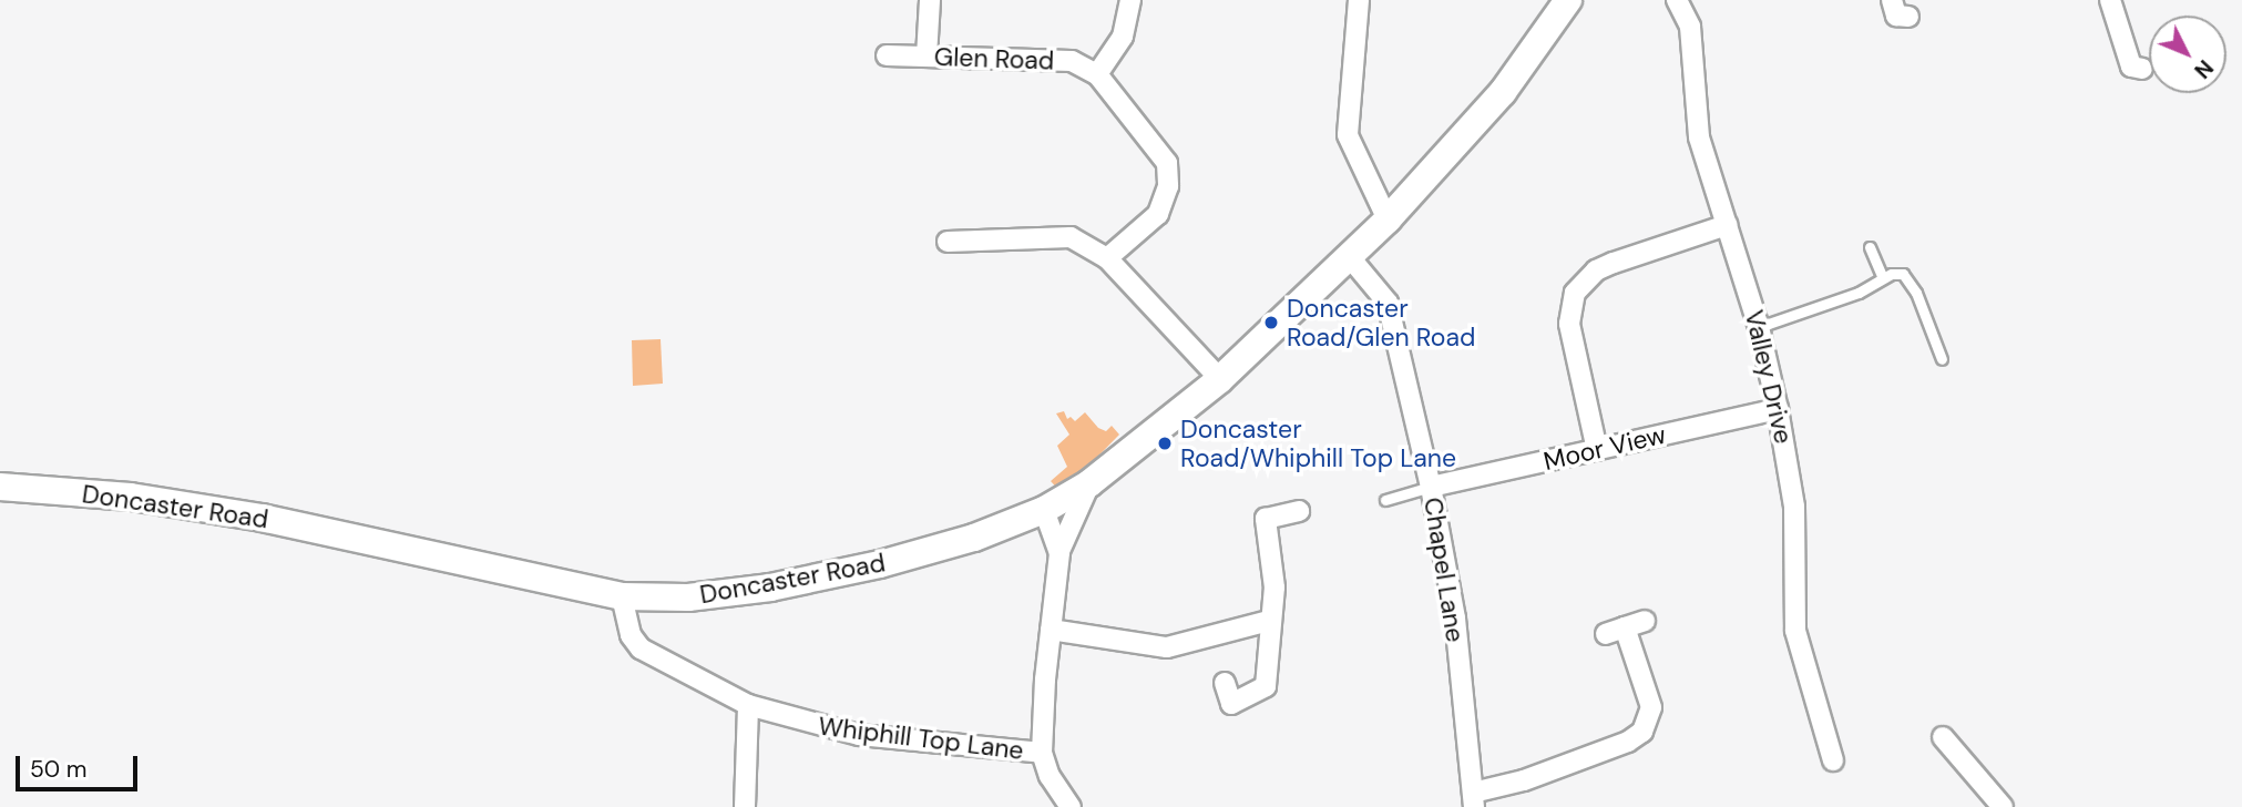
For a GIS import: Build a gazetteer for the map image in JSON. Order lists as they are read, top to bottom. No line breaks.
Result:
{"streets":{"main road":["Doncaster Road"],"street":["Glen Road","Valley Drive","Moor View","Chapel Lane","Whiphill Top Lane"]},"crossings":[["Valley Drive","Moor View"],["Moor View","Chapel Lane"],["Doncaster Road","Chapel Lane"],["Doncaster Road","Whiphill Top Lane"]],"places":["Doncaster Road/Glen Road","Doncaster Road/Whiphill Top Lane"],"scale_bar":"50 m","north":"bottom right"}
